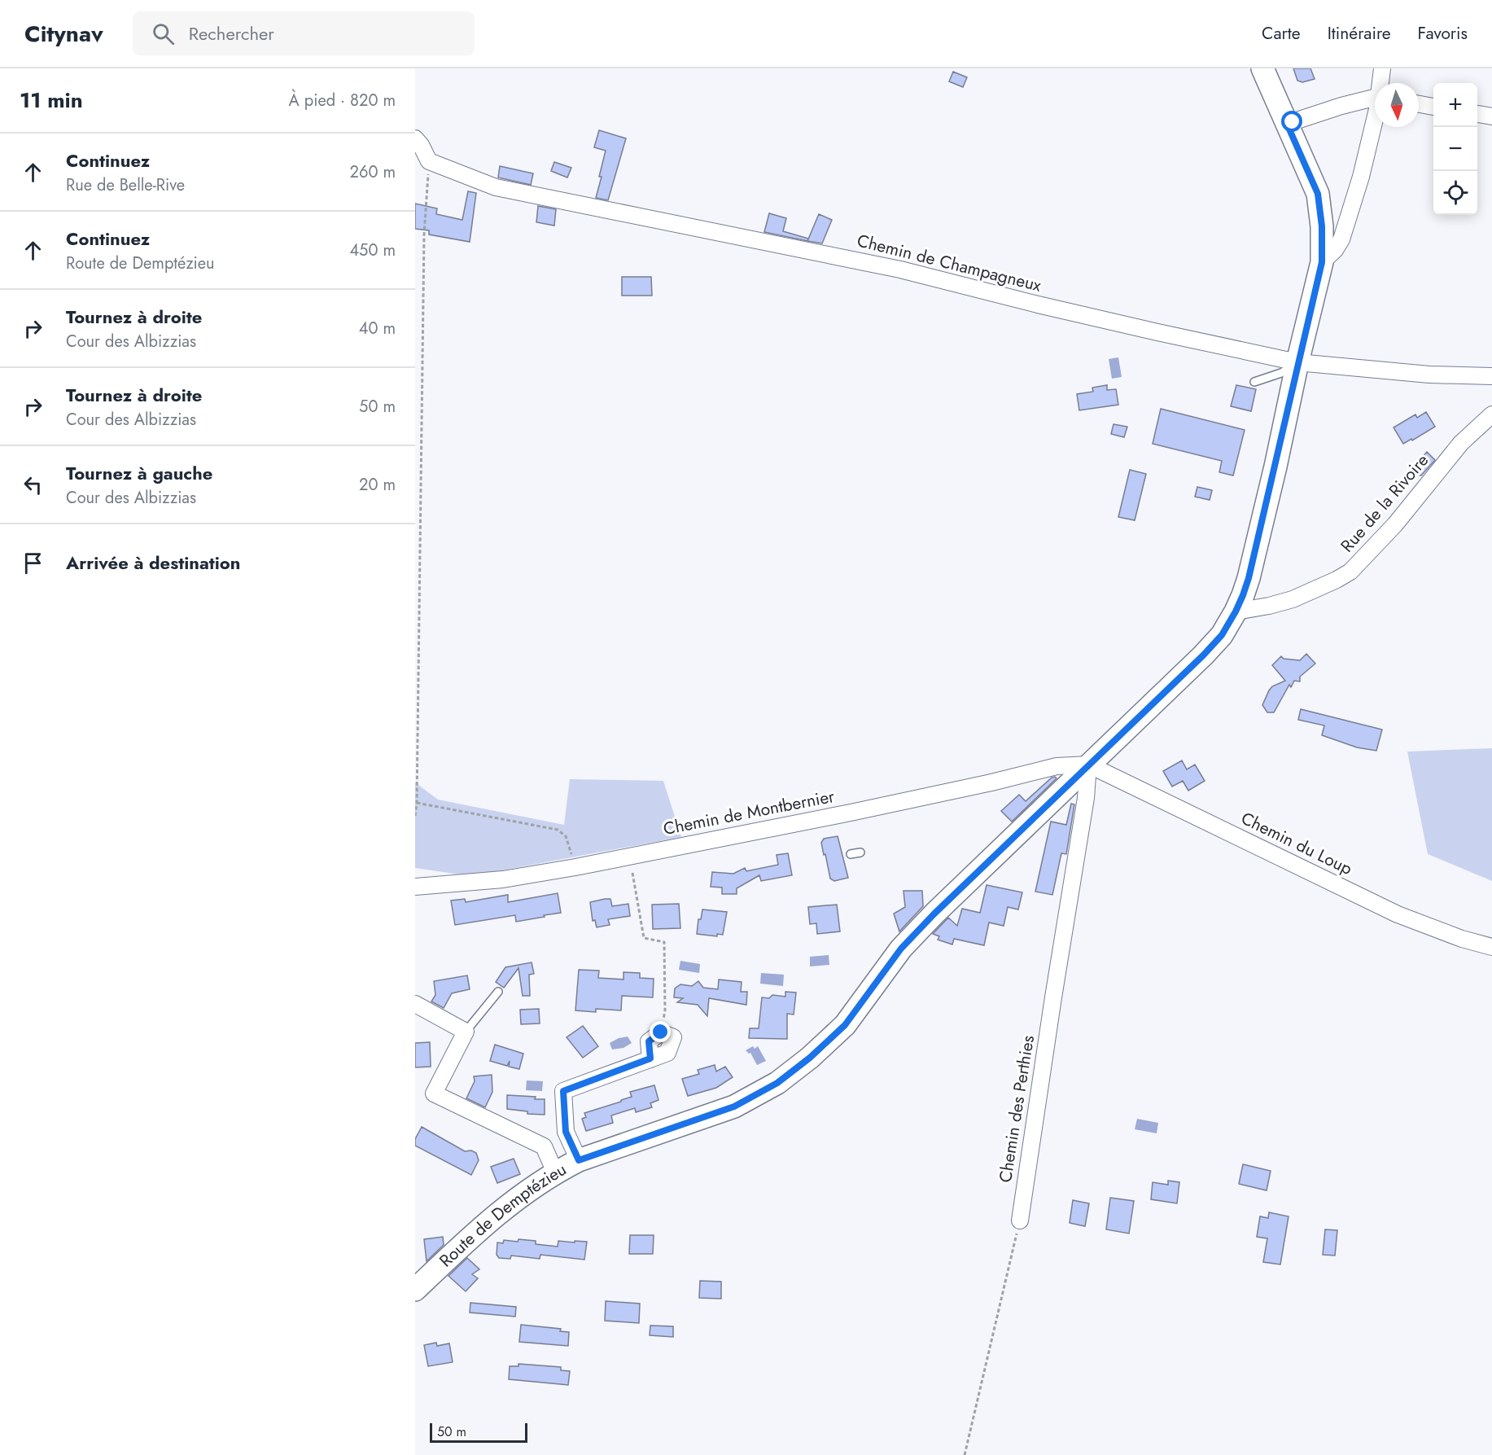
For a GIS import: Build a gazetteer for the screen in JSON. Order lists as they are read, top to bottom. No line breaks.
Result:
{"streets":{"street":["Chemin de Champagneux","Rue de la Rivoire","Chemin de Montbernier","Chemin du Loup","Chemin des Perthies","Route de Demptézieu"]},"crossings":[["Chemin de Champagneux","Route de Demptézieu"],["Rue de la Rivoire","Route de Demptézieu"],["Chemin de Montbernier","Chemin du Loup"],["Chemin de Montbernier","Chemin des Perthies"],["Chemin de Montbernier","Route de Demptézieu"],["Chemin du Loup","Chemin des Perthies"],["Chemin du Loup","Route de Demptézieu"],["Chemin des Perthies","Route de Demptézieu"]],"scale_bar":"50 m","north":"bottom","page":{"header":"Citynav","search":"Rechercher","nav":["Carte","Itinéraire","Favoris"],"heading":["11 min","À pied · 820 m"],"map_buttons":["+","−"],"list":[["Continuez","Rue de Belle-Rive","260 m"],["Continuez","Route de Demptézieu","450 m"],["Tournez à droite","Cour des Albizzias","40 m"],["Tournez à droite","Cour des Albizzias","50 m"],["Tournez à gauche","Cour des Albizzias","20 m"],"Arrivée à destination"],"scale":"50 m"}}
